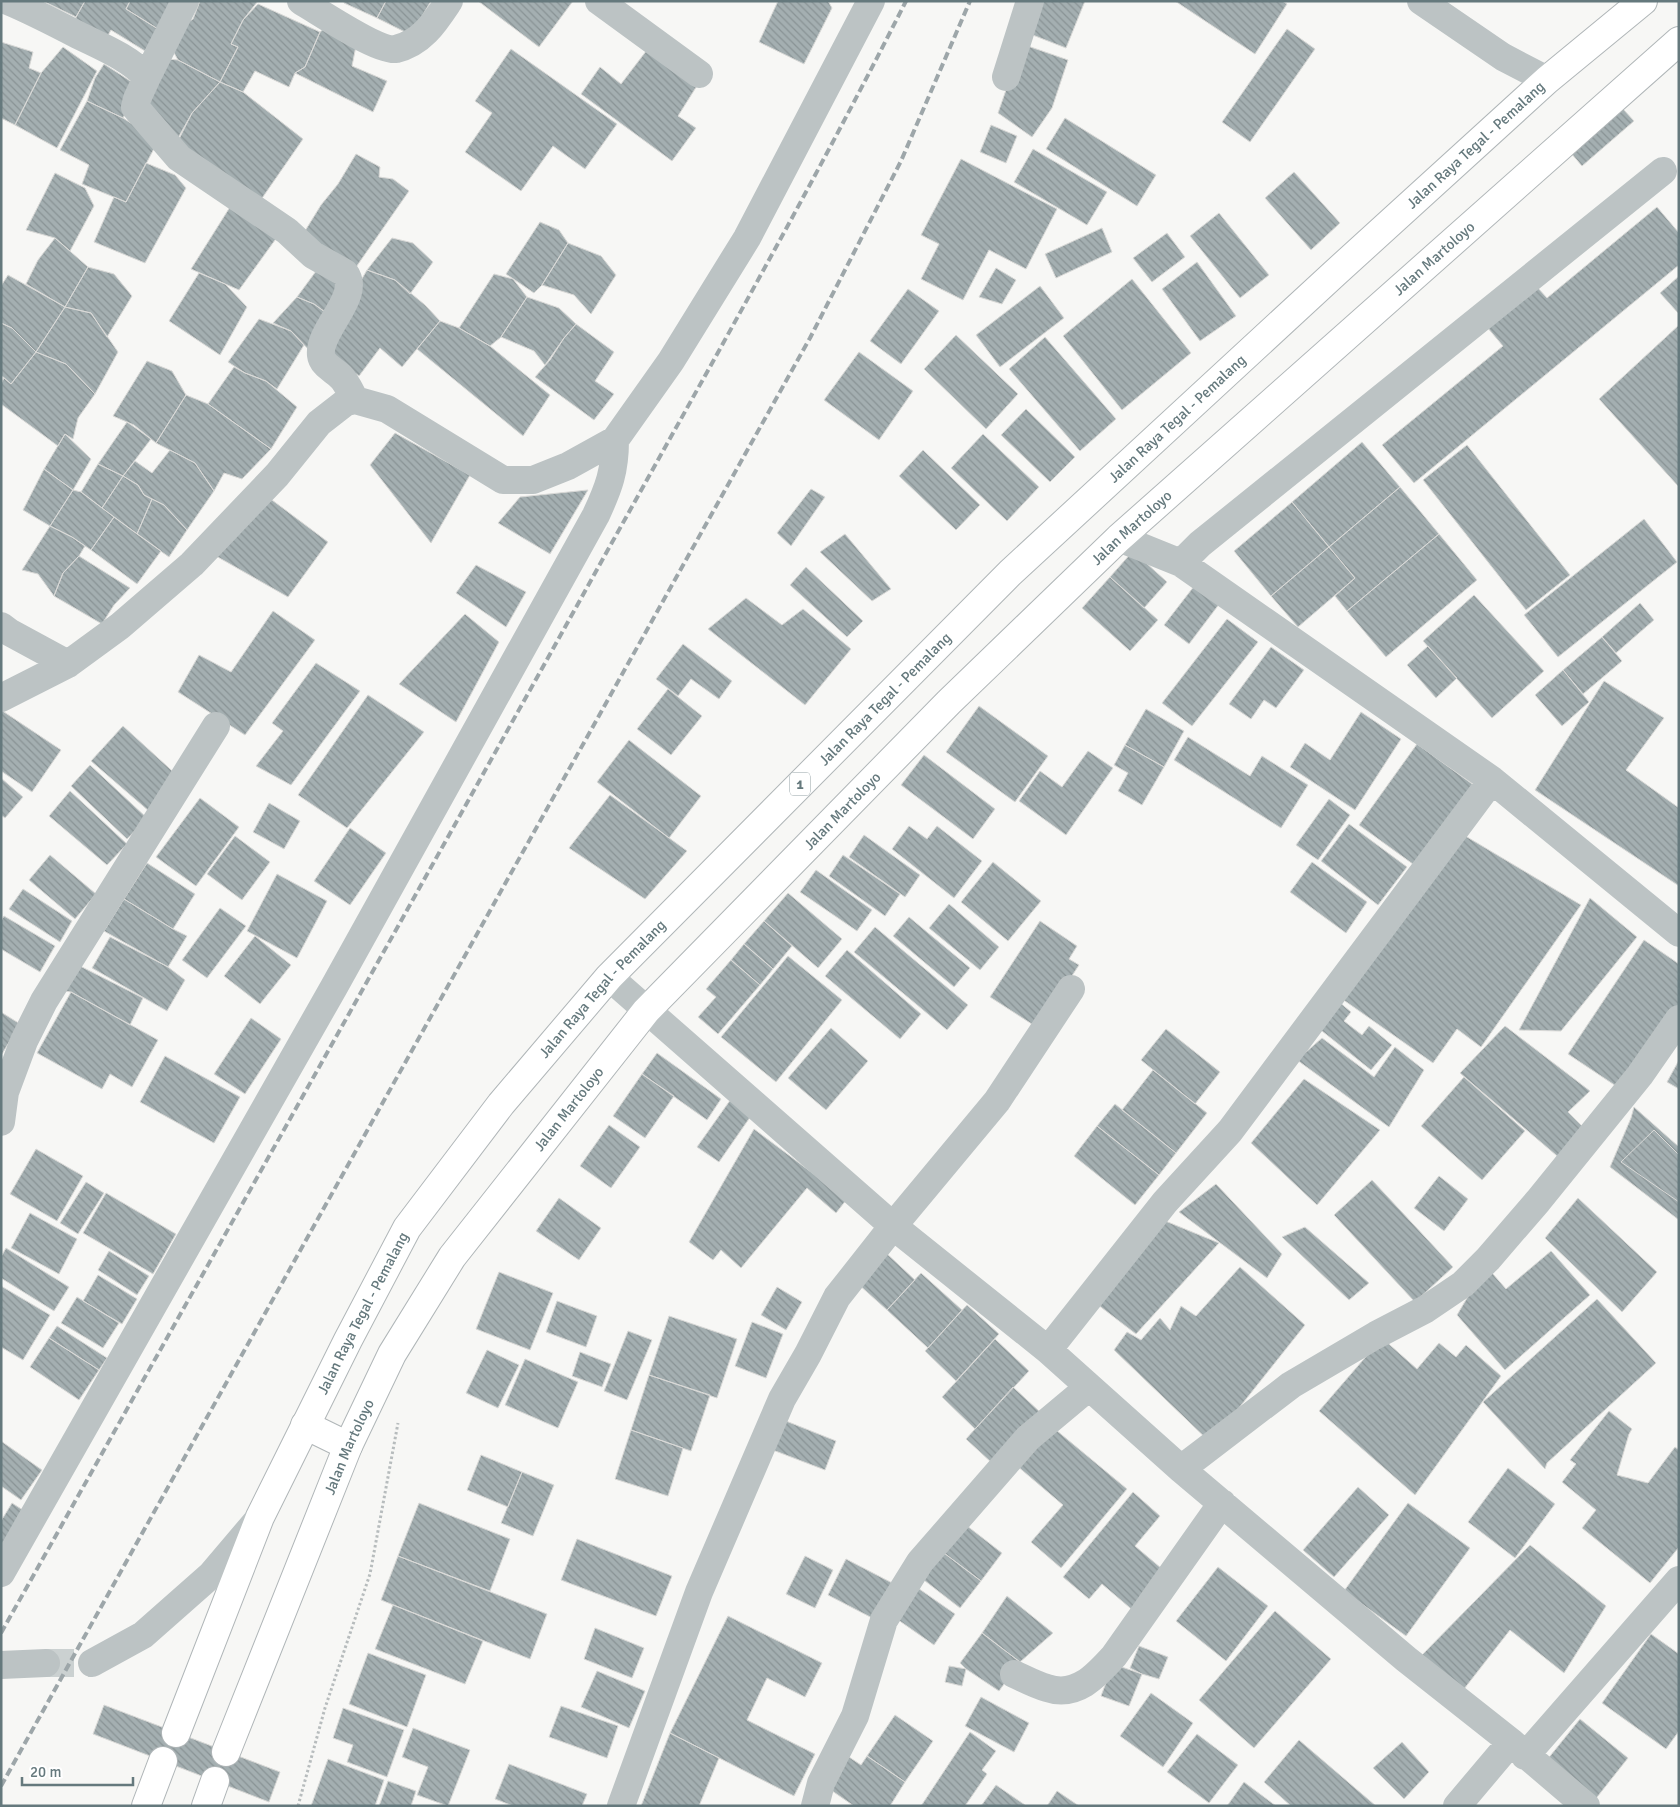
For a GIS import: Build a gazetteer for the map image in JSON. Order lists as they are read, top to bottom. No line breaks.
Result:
{"streets":{"highway":["Jalan Raya Tegal - Pemalang","Jalan Martoloyo","1"]},"scale_bar":"20 m"}
